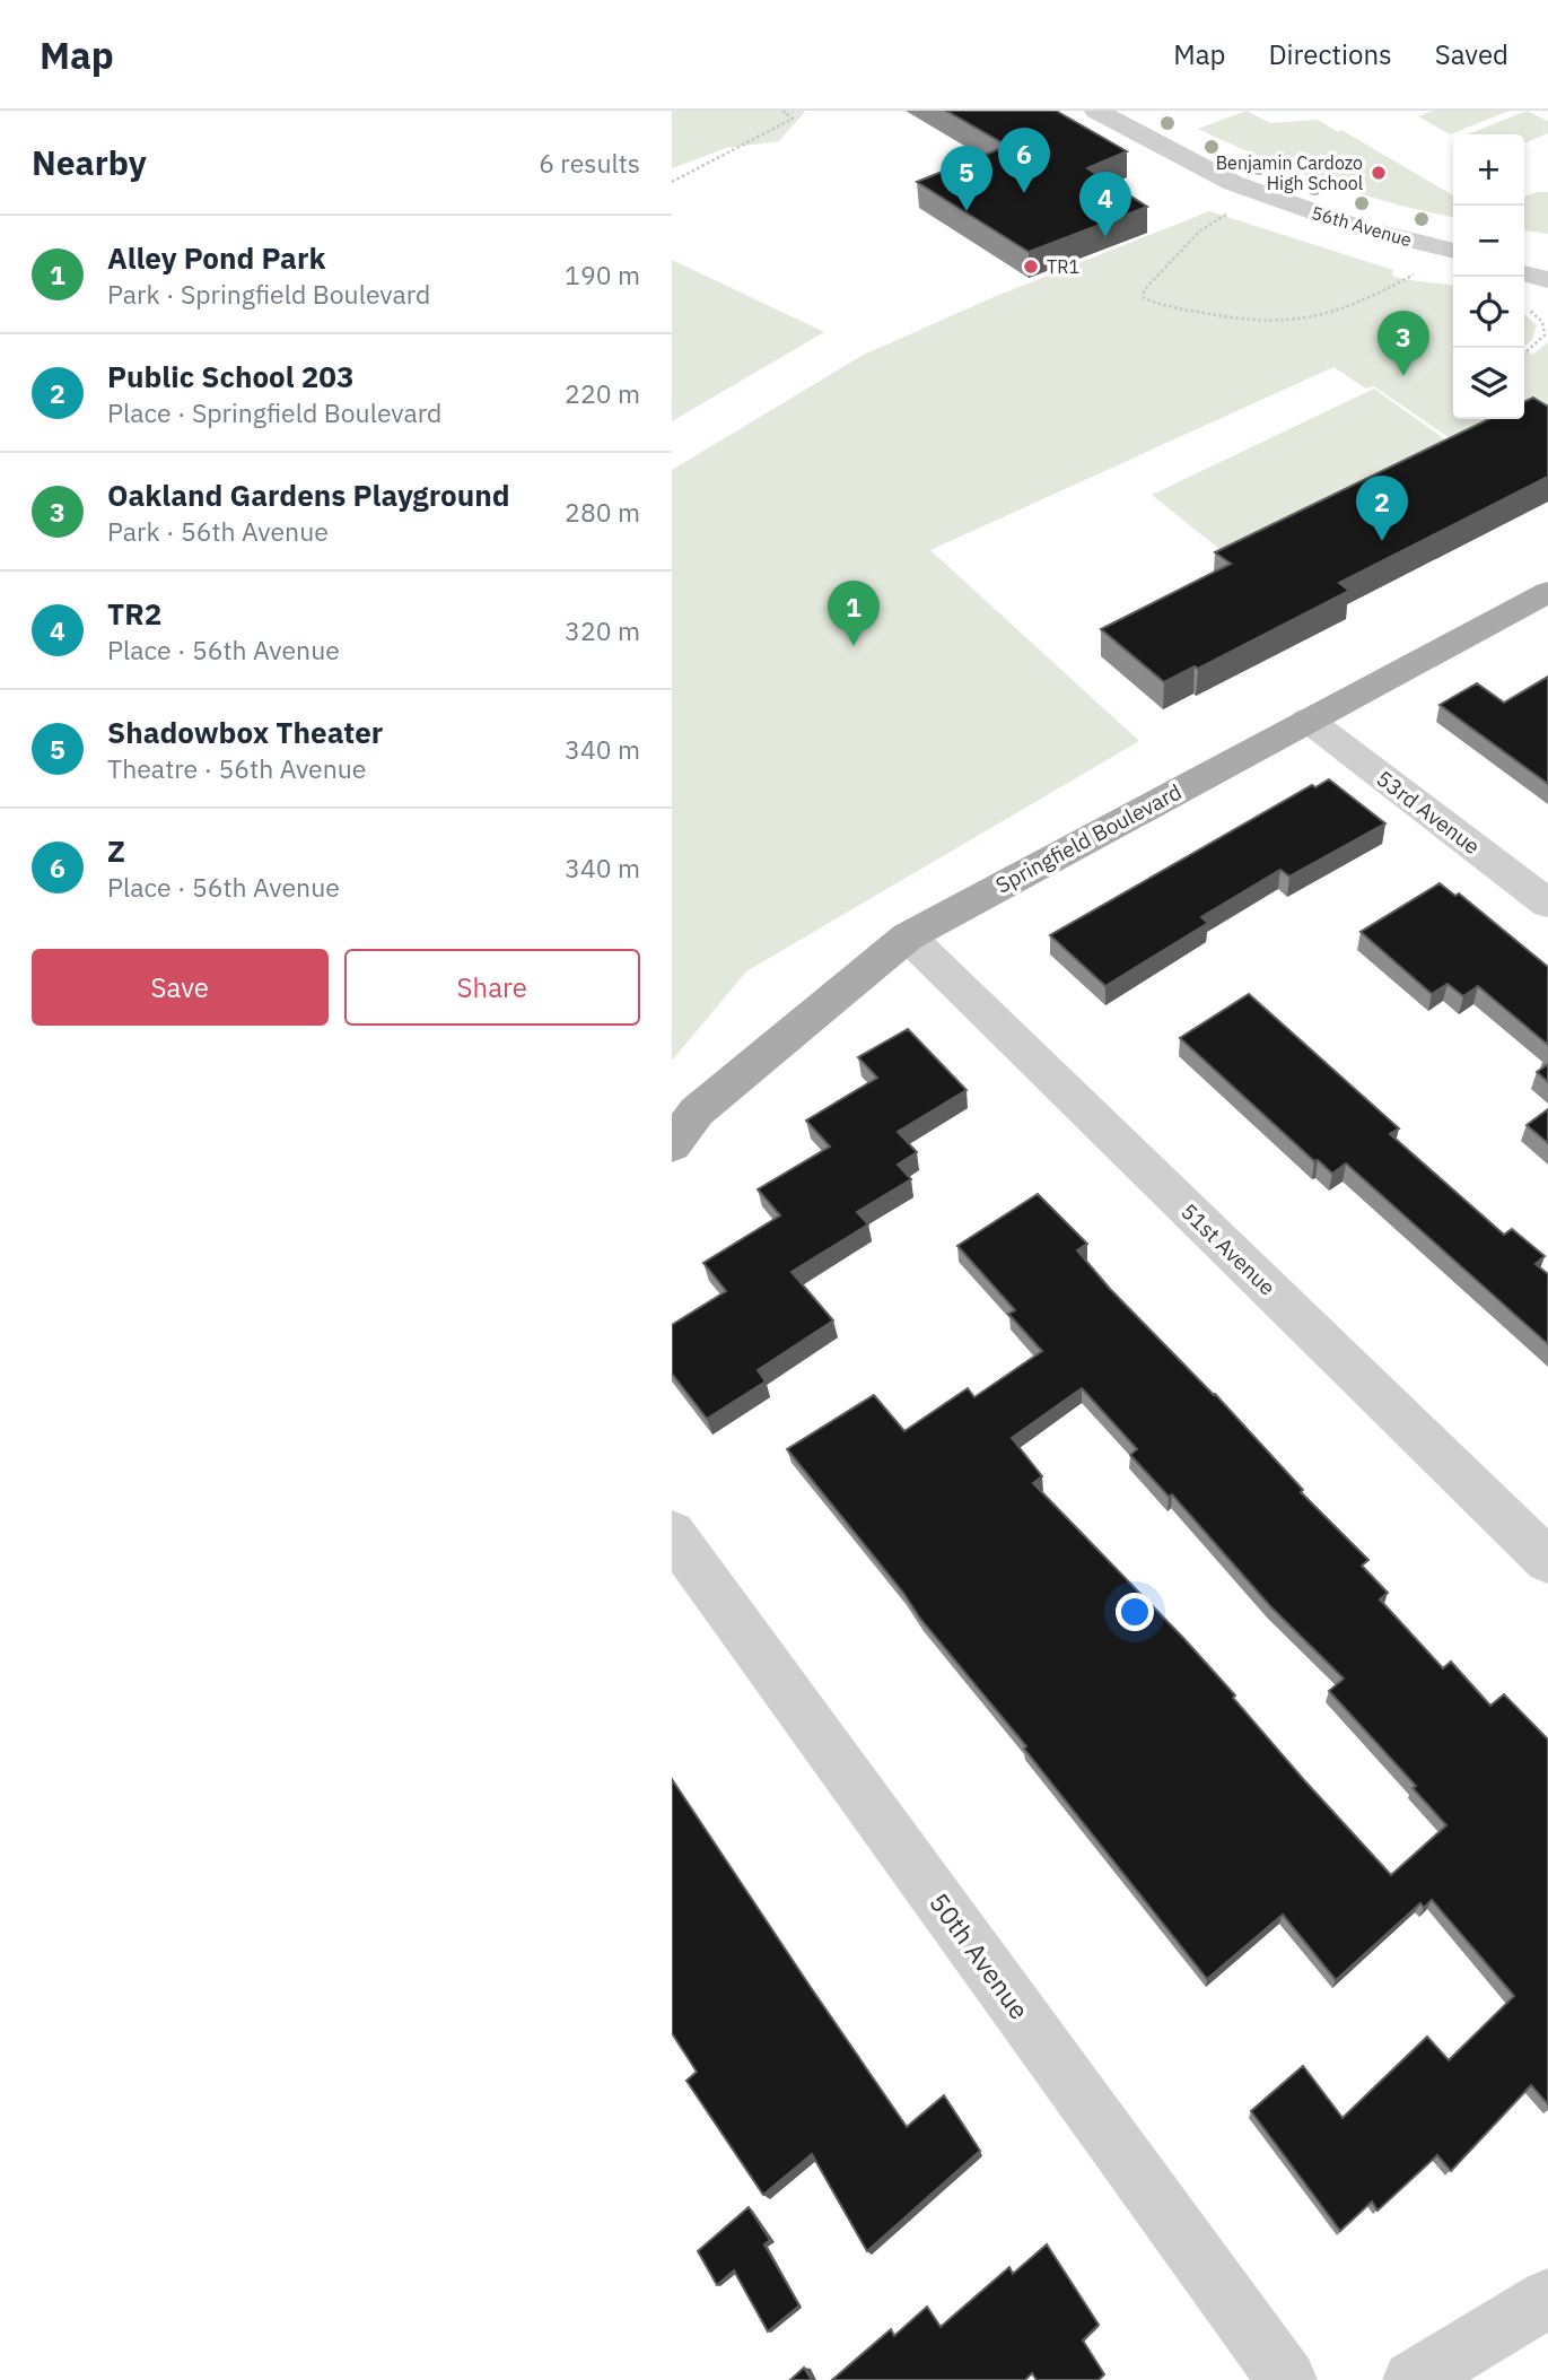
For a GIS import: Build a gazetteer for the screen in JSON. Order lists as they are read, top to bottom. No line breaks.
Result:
{"streets":{"main road":["Springfield Boulevard"],"street":["56th Avenue","53rd Avenue","51st Avenue","50th Avenue"]},"crossings":[["53rd Avenue","Springfield Boulevard"],["Springfield Boulevard","51st Avenue"]],"places":["Benjamin Cardozo High School","TR1"],"page":{"header":"Map","nav":["Map","Directions","Saved"],"heading":["Nearby","6 results"],"pins":["6","5","4","3","2","1"],"map_buttons":["+","−"],"list":[{"mark":"1","name":"Alley Pond Park","note":"Park · Springfield Boulevard","value":"190 m"},{"mark":"2","name":"Public School 203","note":"Place · Springfield Boulevard","value":"220 m"},{"mark":"3","name":"Oakland Gardens Playground","note":"Park · 56th Avenue","value":"280 m"},{"mark":"4","name":"TR2","note":"Place · 56th Avenue","value":"320 m"},{"mark":"5","name":"Shadowbox Theater","note":"Theatre · 56th Avenue","value":"340 m"},{"mark":"6","name":"Z","note":"Place · 56th Avenue","value":"340 m"}],"buttons":["Save","Share"]}}
